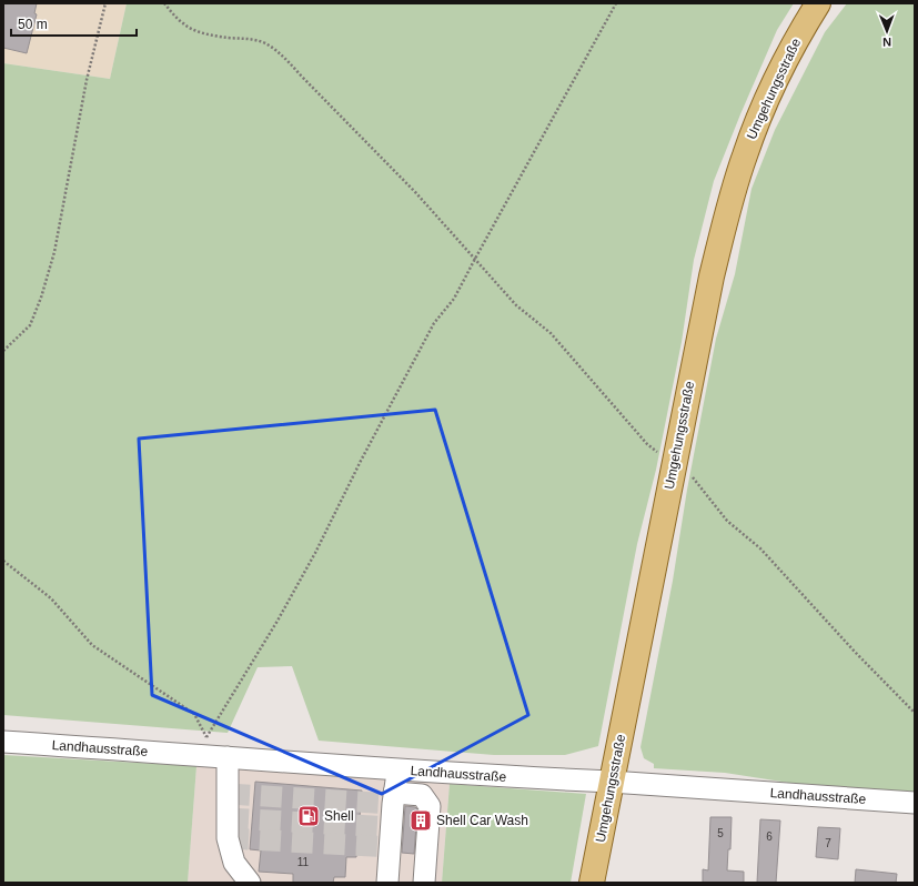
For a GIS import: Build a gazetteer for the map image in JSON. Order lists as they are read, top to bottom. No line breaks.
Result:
{"streets":{"main road":["Umgehungsstraße"],"street":["Landhausstraße"]},"crossings":[["Umgehungsstraße","Landhausstraße"]],"places":{"fuel station":["Shell"],"building":["Shell Car Wash"]},"house_numbers":["5","6","7","11"],"scale_bar":"50 m","north":"bottom"}
